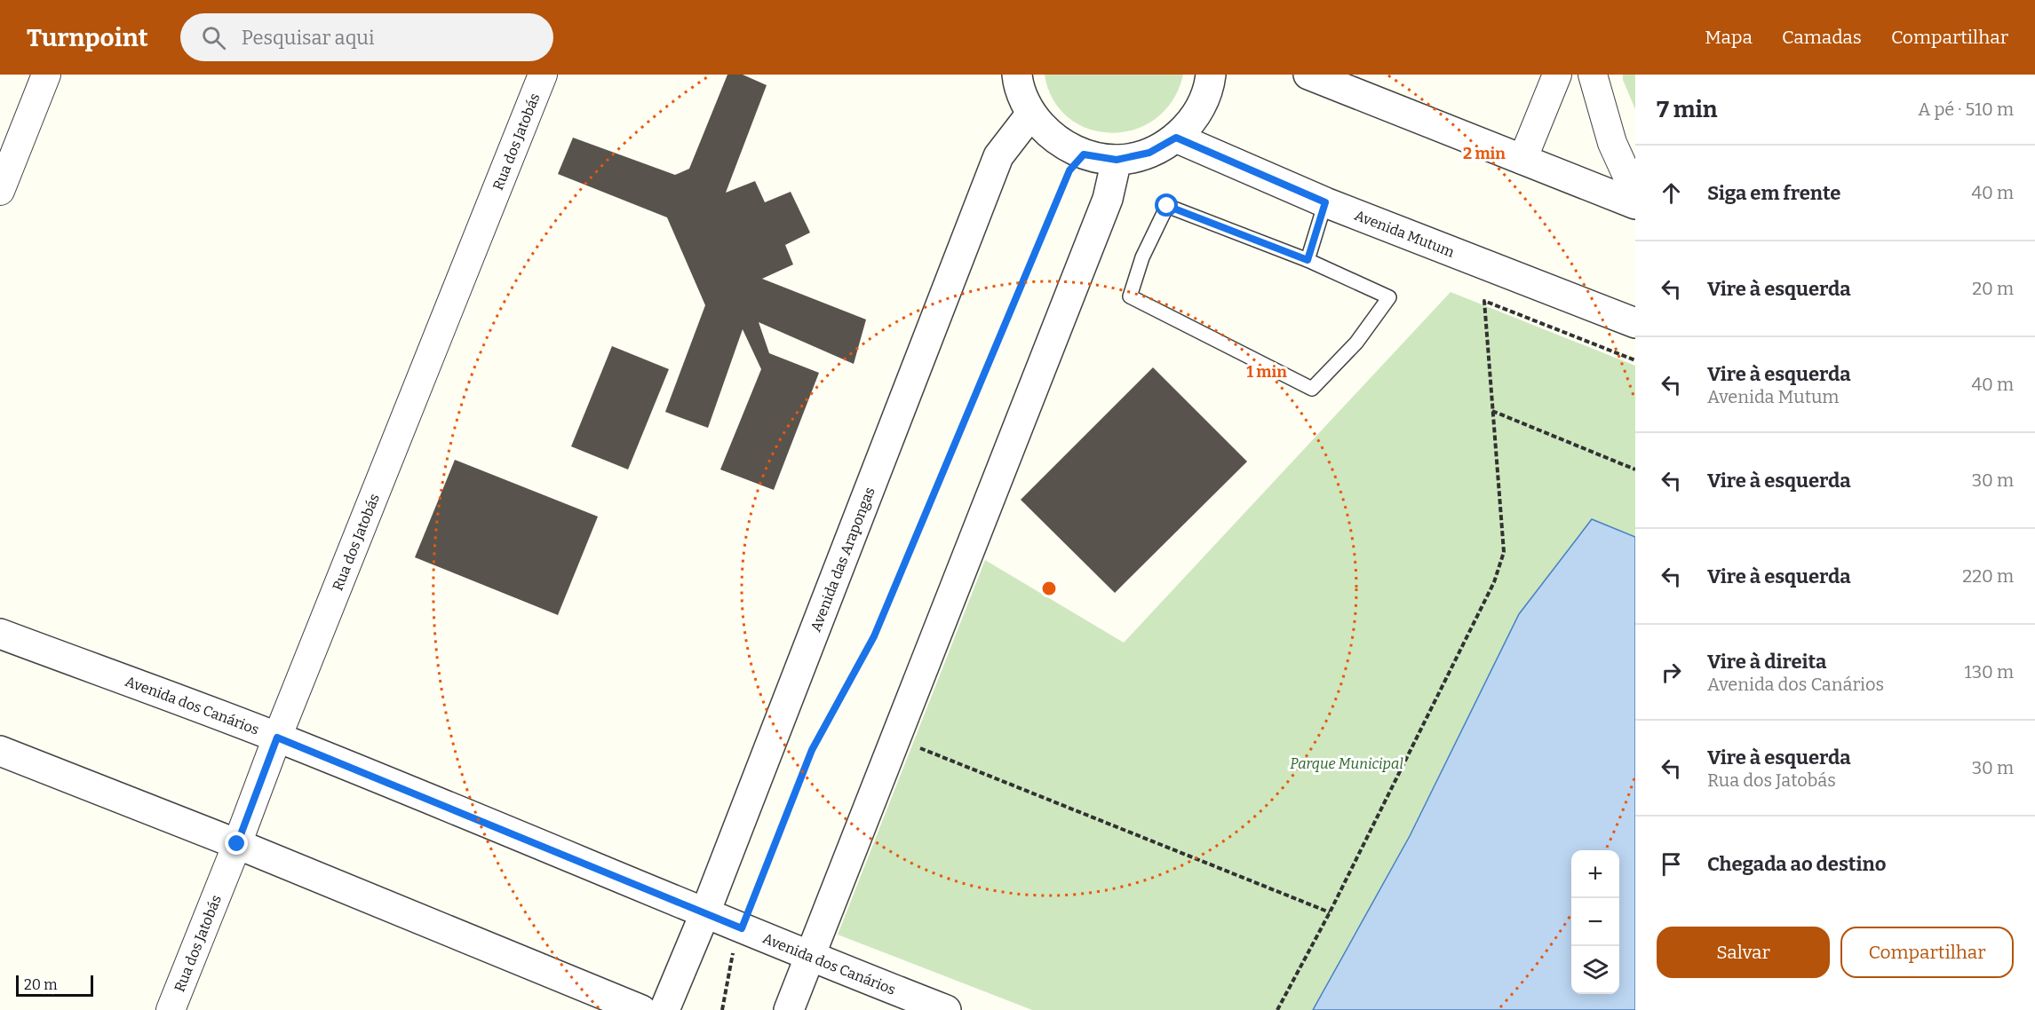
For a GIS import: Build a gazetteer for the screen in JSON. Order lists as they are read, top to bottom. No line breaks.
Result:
{"streets":{"street":["Rua dos Jatobás","Avenida Mutum","Avenida das Arapongas","Avenida dos Canários"]},"crossings":[["Rua dos Jatobás","Avenida dos Canários"],["Avenida das Arapongas","Avenida dos Canários"]],"parks":["Parque Municipal"],"scale_bar":"20 m","page":{"header":"Turnpoint","search":"Pesquisar aqui","nav":["Mapa","Camadas","Compartilhar"],"heading":["7 min","A pé · 510 m"],"list":[["Siga em frente","40 m"],["Vire à esquerda","20 m"],["Vire à esquerda","Avenida Mutum","40 m"],["Vire à esquerda","30 m"],["Vire à esquerda","220 m"],["Vire à direita","Avenida dos Canários","130 m"],["Vire à esquerda","Rua dos Jatobás","30 m"],"Chegada ao destino"],"map_buttons":["+","−"],"buttons":["Salvar","Compartilhar"],"scale":"20 m"},"rings":["2 min","1 min"]}
